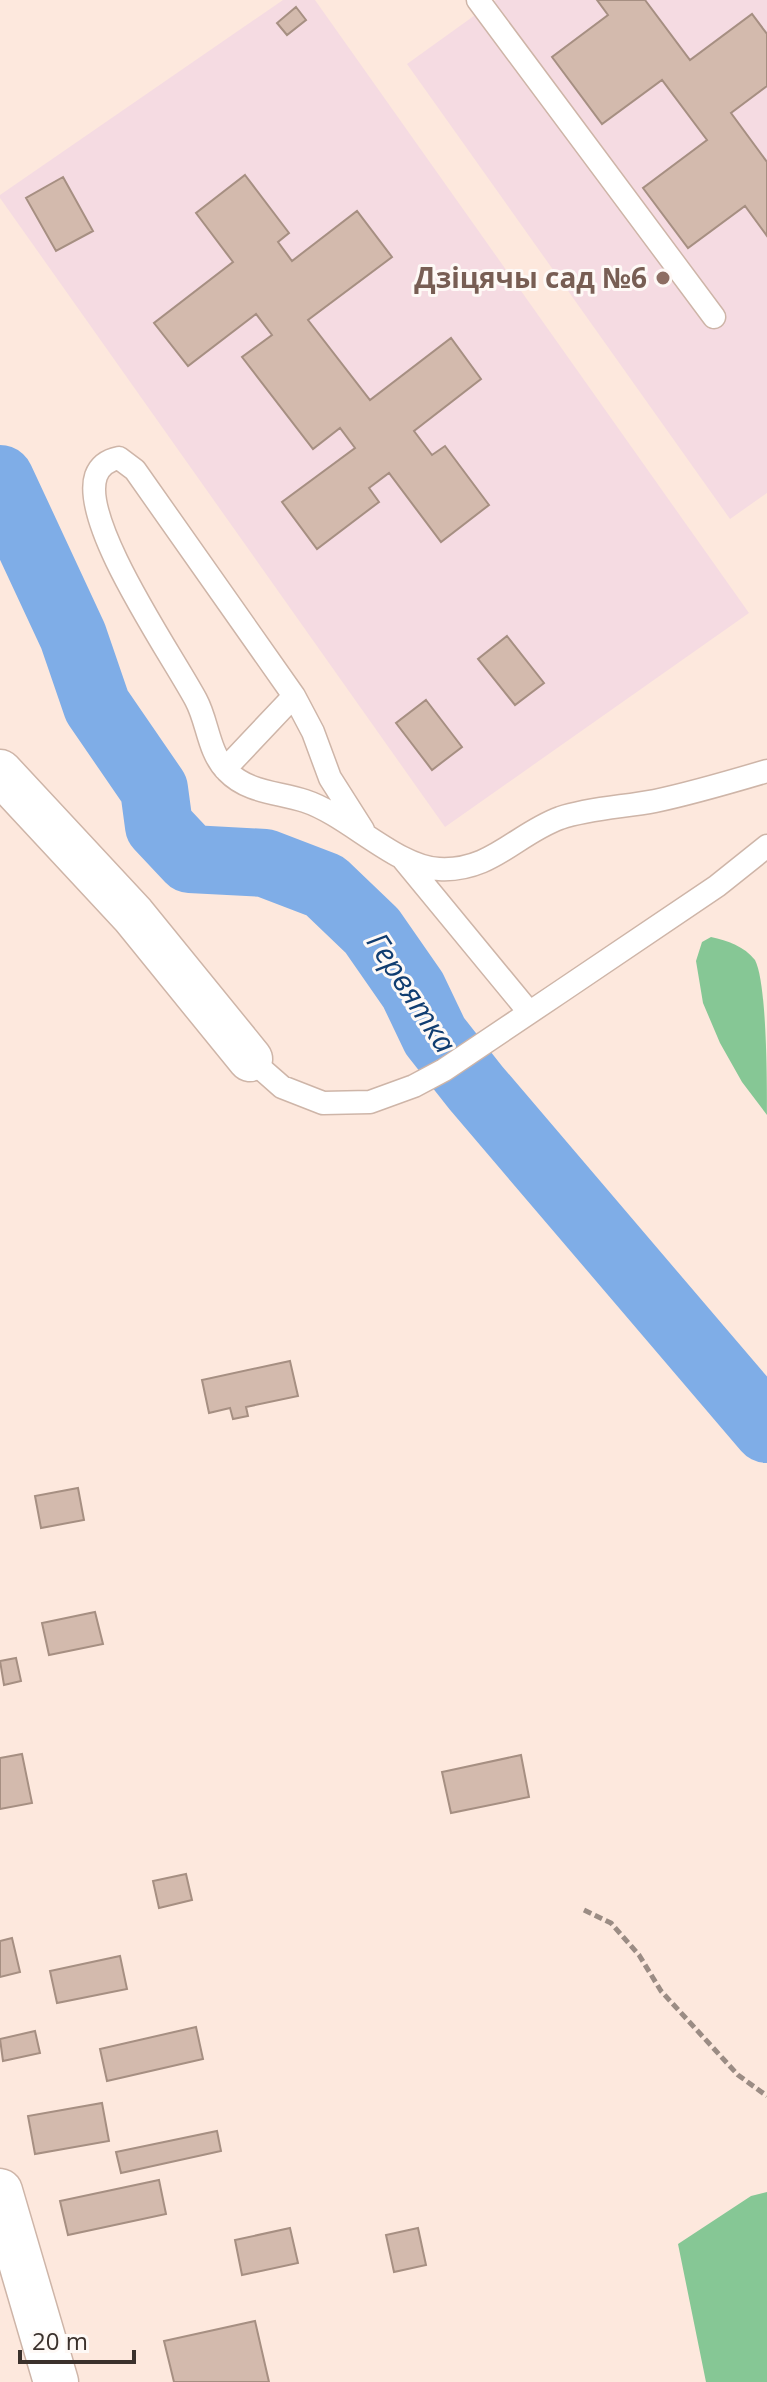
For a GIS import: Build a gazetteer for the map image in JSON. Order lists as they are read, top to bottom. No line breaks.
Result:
{"water":["Гервятка"],"places":["Дзіцячы сад №6"],"scale_bar":"20 m"}
